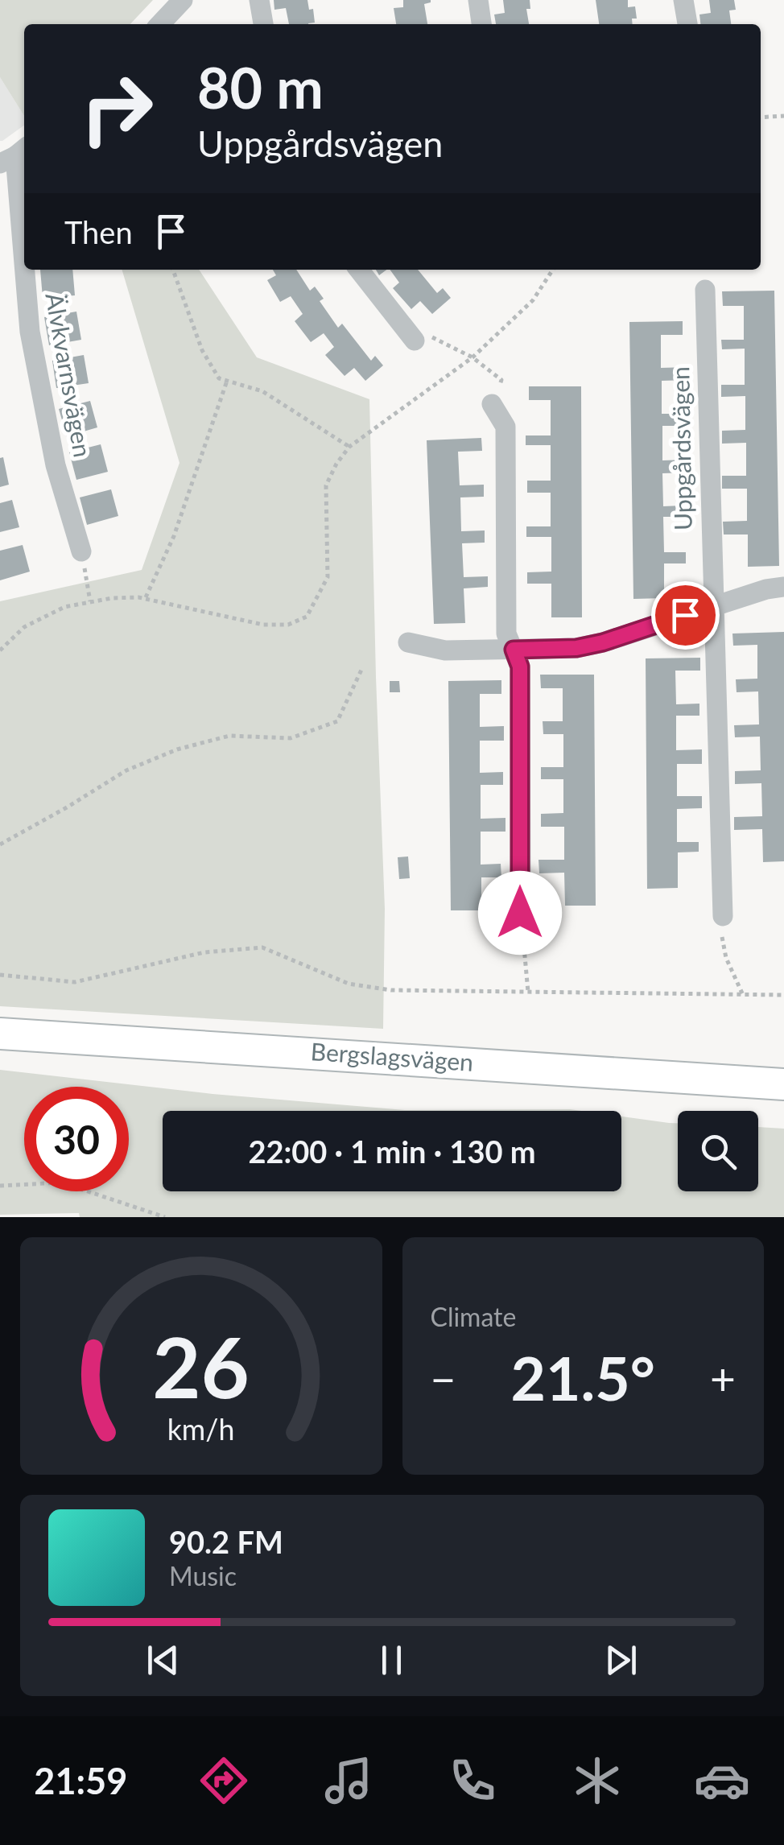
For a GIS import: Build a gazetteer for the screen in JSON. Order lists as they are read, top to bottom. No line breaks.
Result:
{"streets":{"main road":["Bergslagsvägen"],"street":["Älvkvarnsvägen","Uppgårdsvägen"]},"page":{"turn":["80 m","Uppgårdsvägen"],"then":"Then","limit":"30","trip":"22:00 · 1 min · 130 m","tile":"Climate","heat":["−","21.5°","+"],"song":["90.2 FM","Music"],"tabs":"21:59","gauge":["26","km/h"]}}
